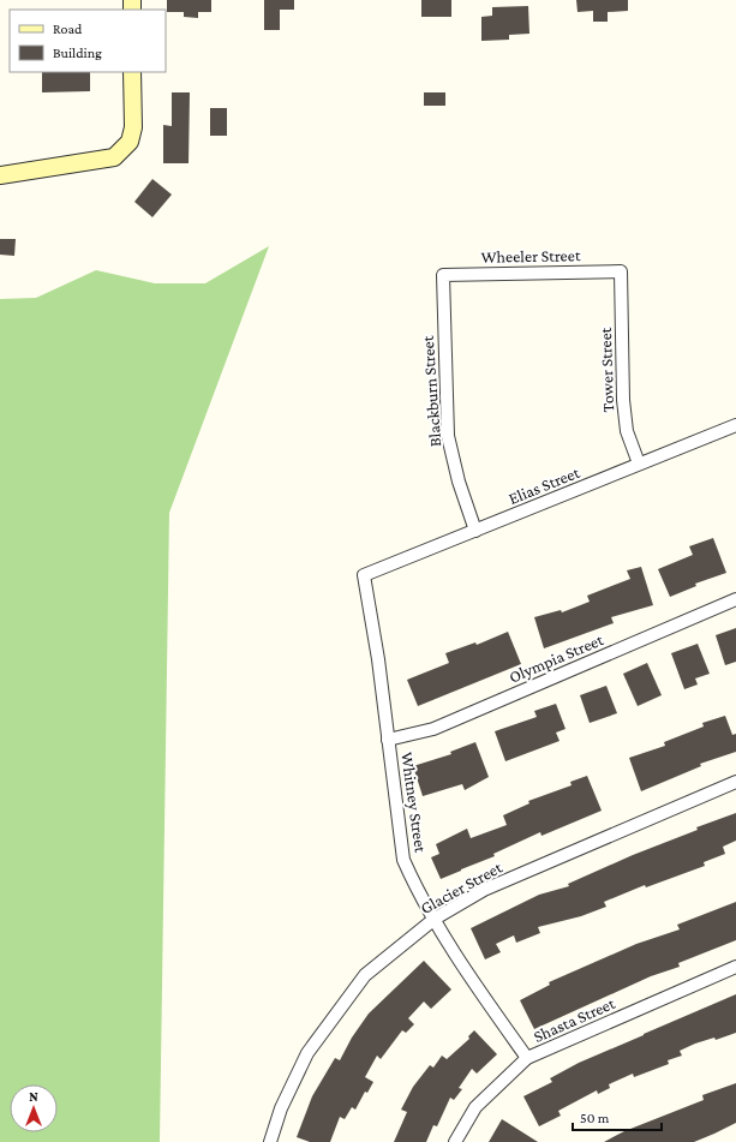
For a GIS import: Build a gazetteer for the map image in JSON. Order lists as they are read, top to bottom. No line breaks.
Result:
{"streets":{"street":["Wheeler Street","Tower Street","Blackburn Street","Elias Street","Olympia Street","Whitney Street","Glacier Street","Shasta Street"]},"crossings":[["Wheeler Street","Tower Street"],["Wheeler Street","Blackburn Street"],["Tower Street","Elias Street"],["Blackburn Street","Elias Street"],["Elias Street","Whitney Street"],["Olympia Street","Whitney Street"],["Whitney Street","Glacier Street"],["Whitney Street","Shasta Street"]],"legend":["Road","Building"],"scale_bar":"50 m","north":"top"}
